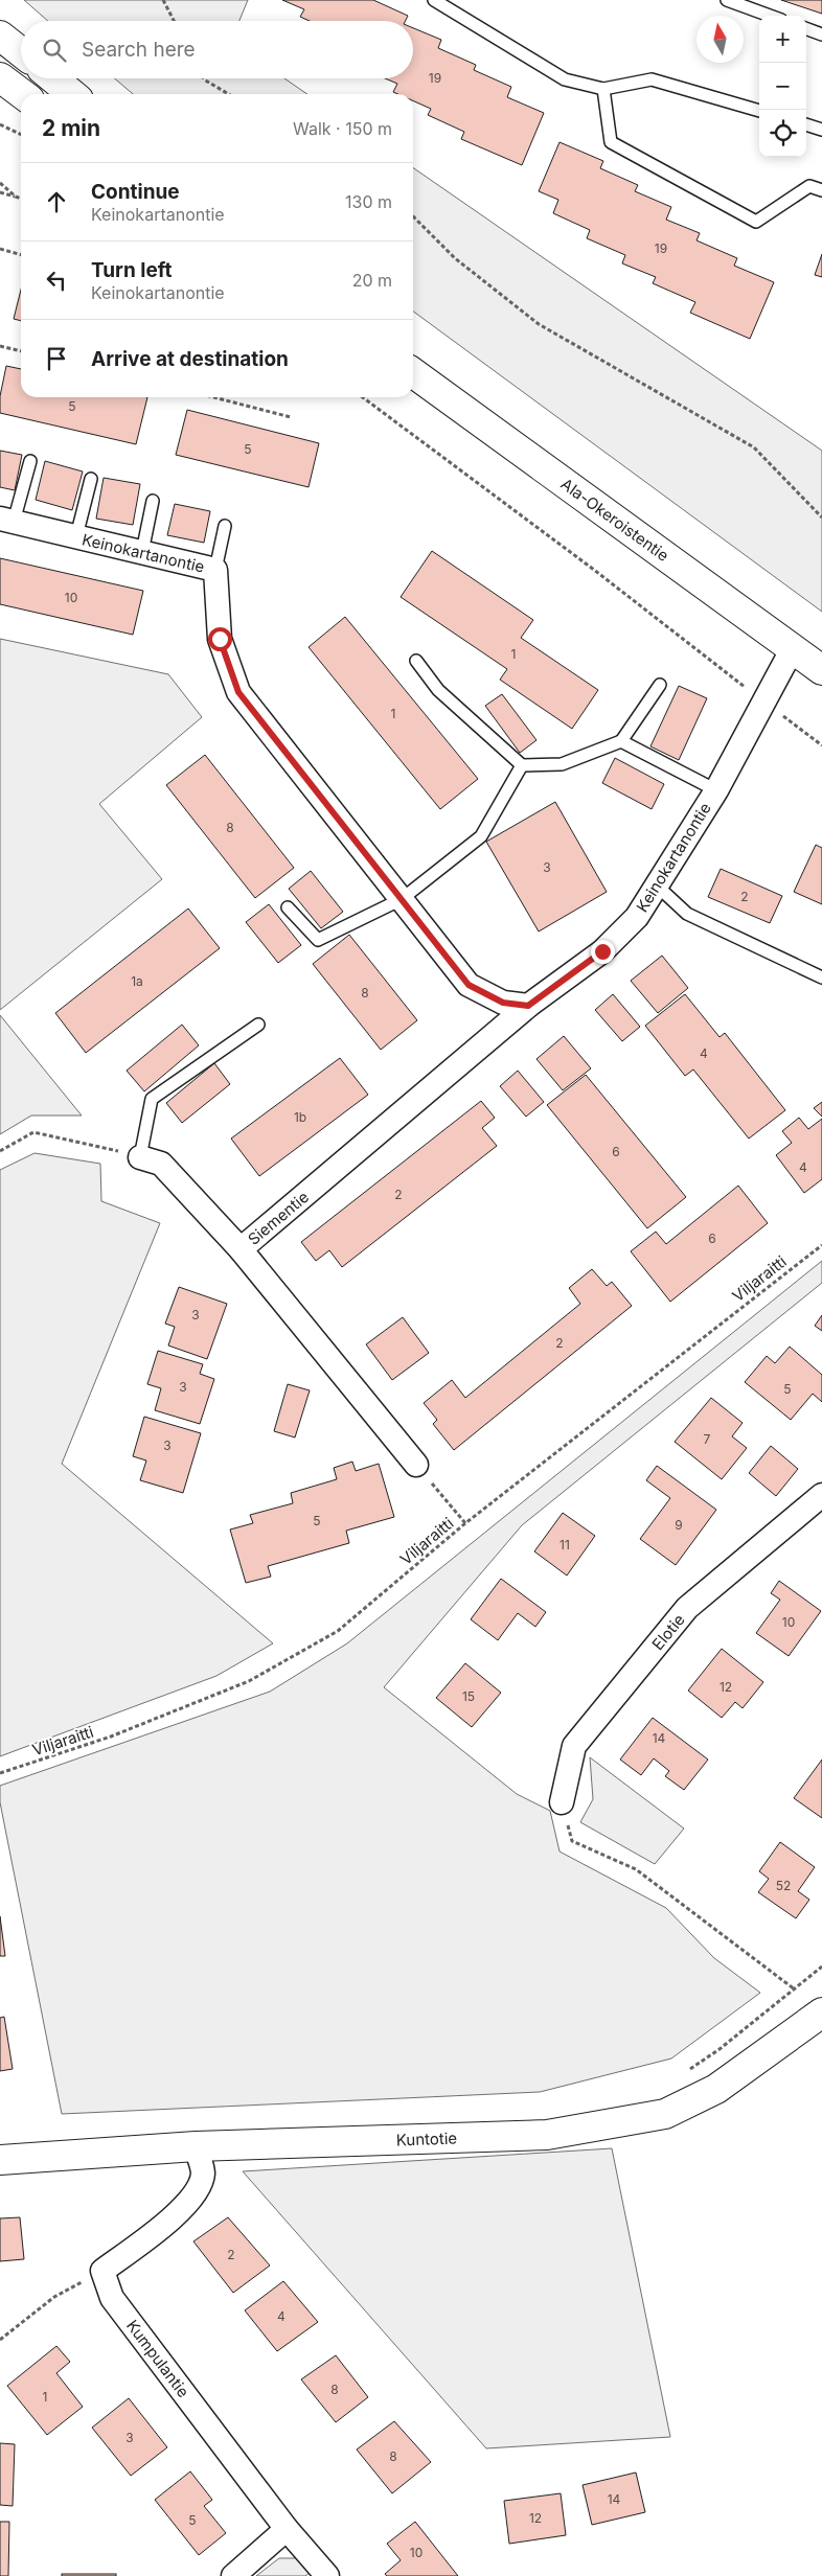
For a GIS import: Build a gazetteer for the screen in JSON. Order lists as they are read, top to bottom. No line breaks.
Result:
{"streets":{"street":["Ala-Okeroistentie","Keinokartanontie","Siementie","Elotie","Kuntotie","Kumpulantie"],"path":["Viljaraitti"]},"crossings":[["Ala-Okeroistentie","Keinokartanontie"],["Keinokartanontie","Siementie"]],"house_numbers":["19","19","5","5","10","1","1","8","3","2","1a","8","4","1b","6","4","2","6","3","2","3","5","7","3","5","9","11","10","12","15","14","52","2","4","8","1","3","8","14","12","5","10"],"north":"top","page":{"map_buttons":["+","−"],"search":"Search here","heading":["2 min","Walk · 150 m"],"list":[["Continue","Keinokartanontie","130 m"],["Turn left","Keinokartanontie","20 m"],"Arrive at destination"]}}
